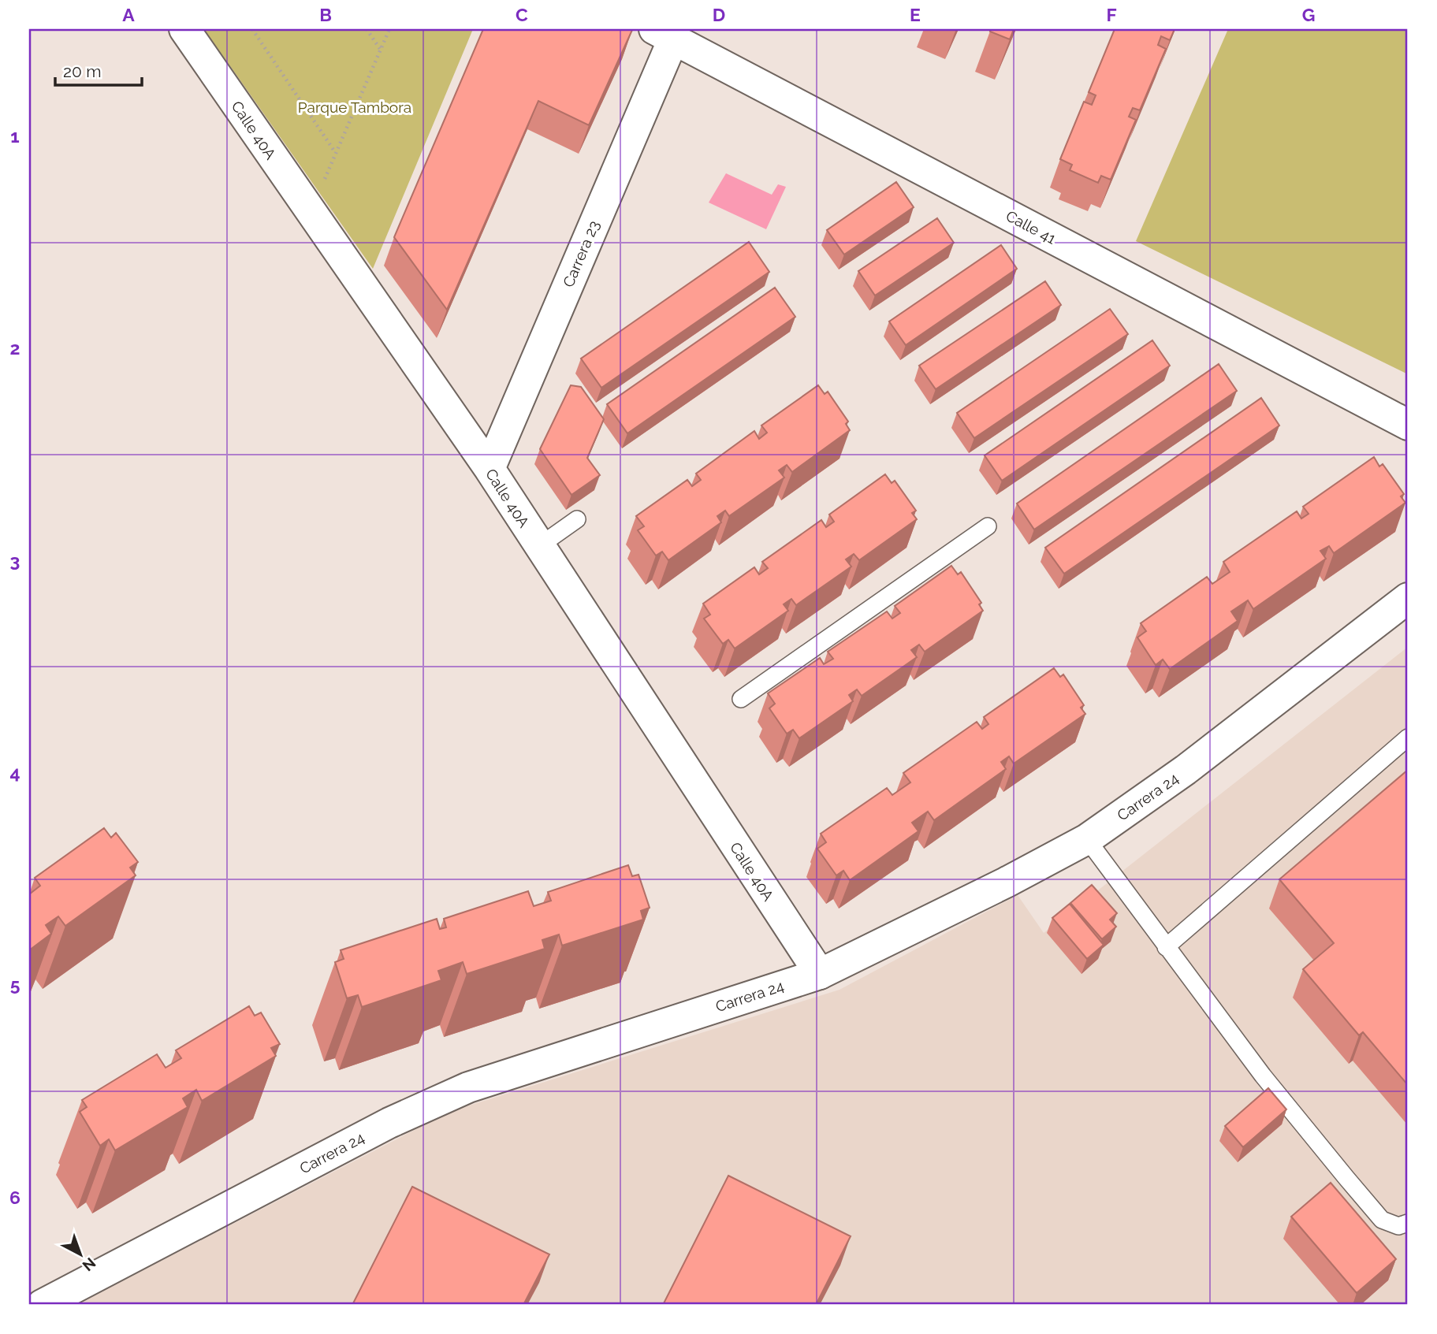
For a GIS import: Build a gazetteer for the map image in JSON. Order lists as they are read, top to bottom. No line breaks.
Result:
{"streets":{"street":["Calle 40A","Calle 41","Carrera 23","Carrera 24"]},"crossings":[["Calle 40A","Carrera 23"],["Calle 40A","Carrera 24"],["Calle 41","Carrera 23"]],"parks":["Parque Tambora"],"scale_bar":"20 m","north":"bottom right","grid":{"columns":["A","B","C","D","E","F","G"],"rows":["1","2","3","4","5","6"]}}
